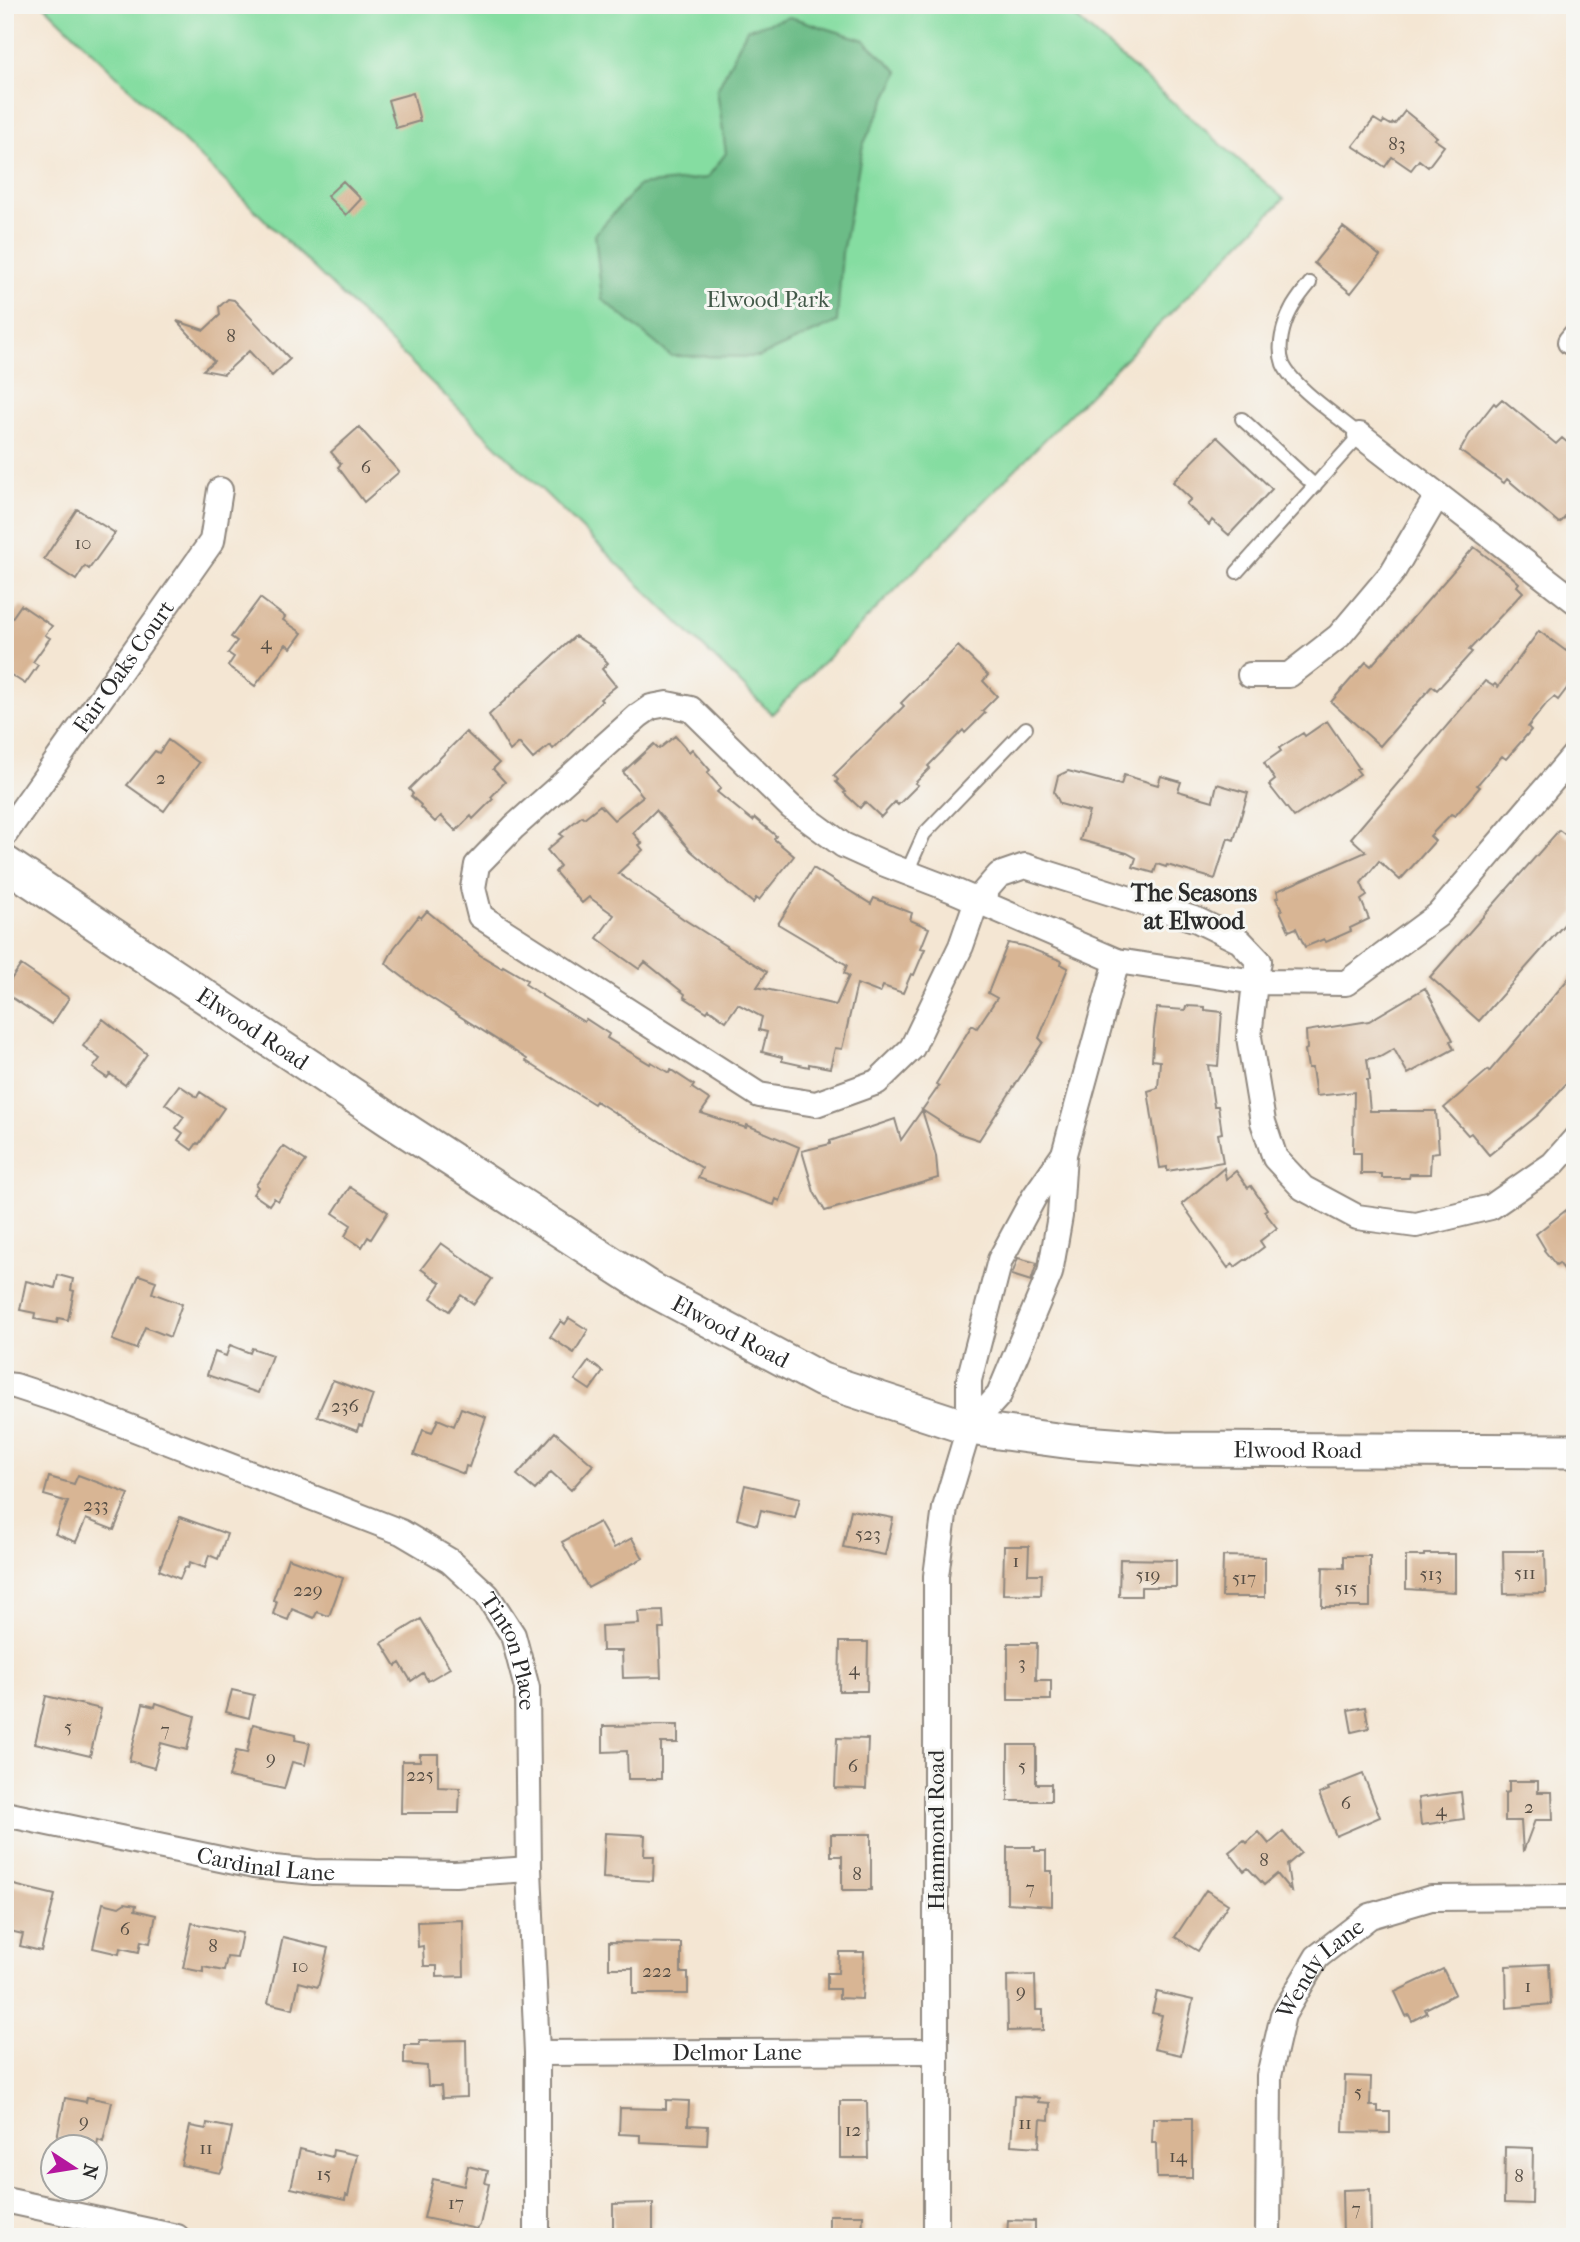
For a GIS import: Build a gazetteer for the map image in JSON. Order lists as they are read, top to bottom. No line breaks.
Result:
{"streets":{"main road":["Elwood Road"],"street":["Fair Oaks Court","Tinton Place","Hammond Road","Cardinal Lane","Wendy Lane","Delmor Lane"]},"crossings":[["Elwood Road","Hammond Road"],["Tinton Place","Cardinal Lane"],["Tinton Place","Delmor Lane"],["Hammond Road","Delmor Lane"]],"districts":["The Seasons at Elwood"],"parks":["Elwood Park"],"house_numbers":["83","8","6","10","4","2","236","233","523","1","511","513","519","517","515","229","3","4","5","7","9","6","5","225","6","2","4","8","8","7","6","8","10","222","1","9","5","9","11","12","11","14","15","8","17","7"],"north":"right"}
